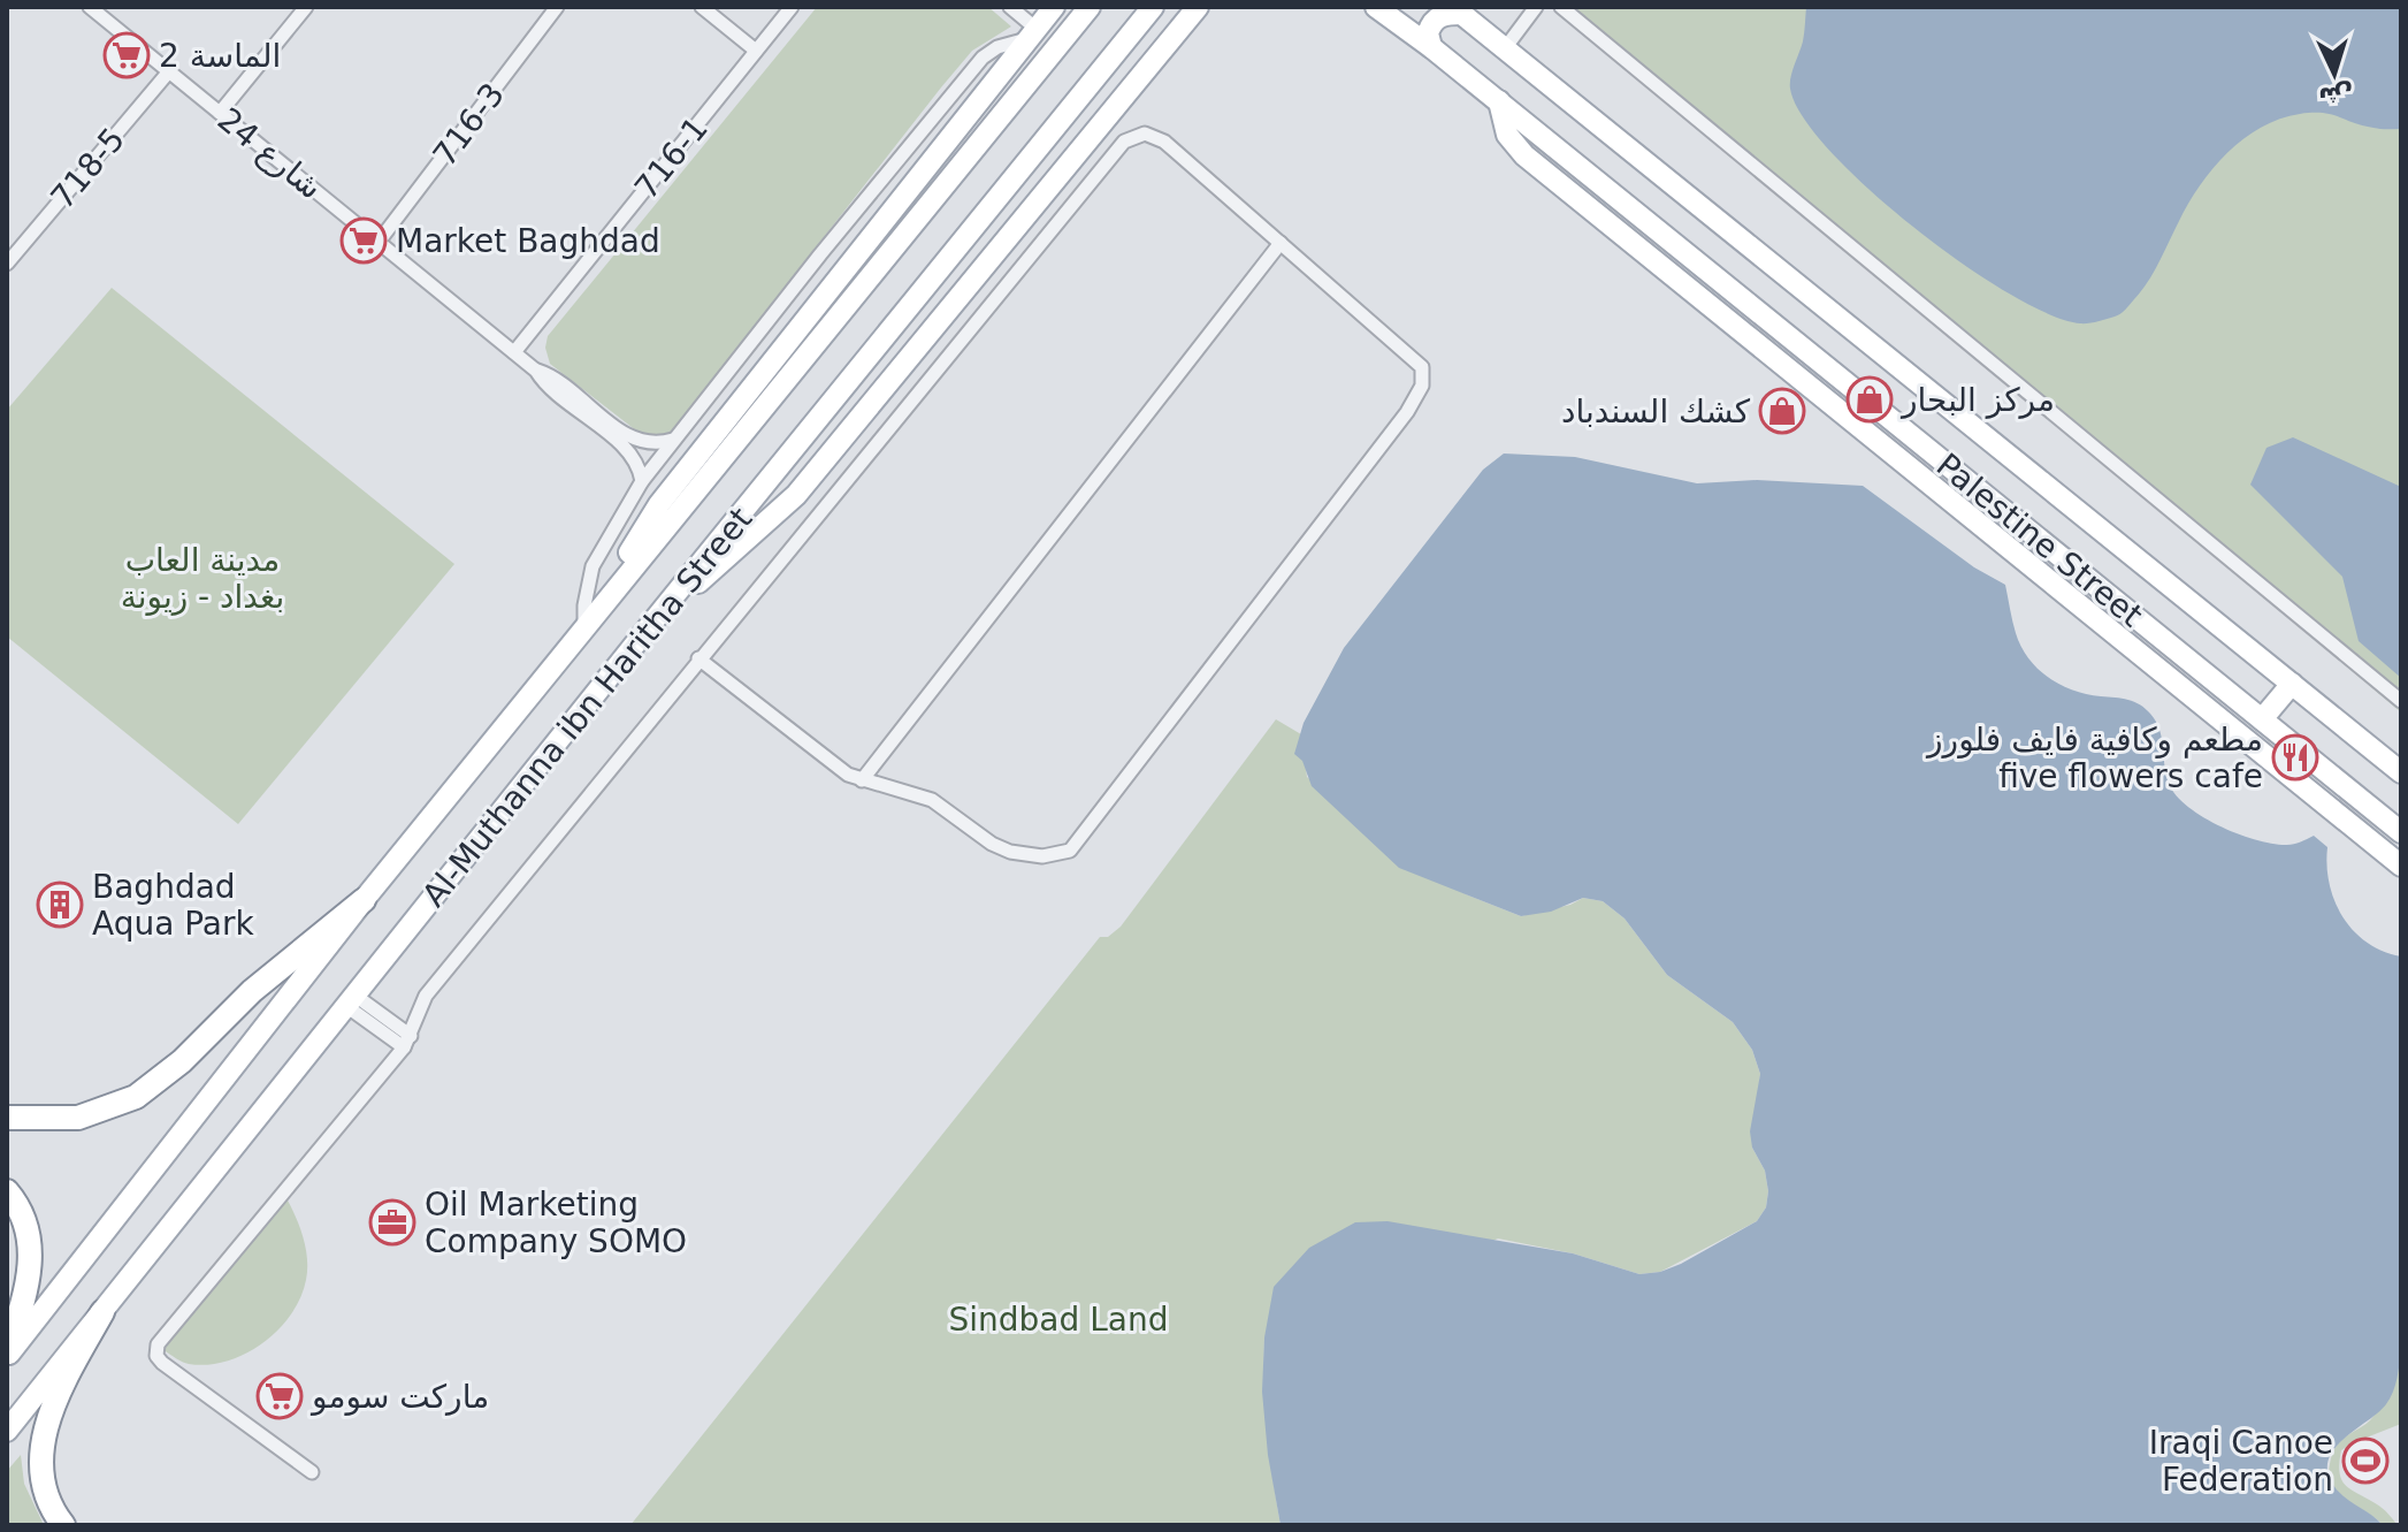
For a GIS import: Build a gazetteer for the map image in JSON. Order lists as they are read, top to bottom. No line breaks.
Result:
{"streets":{"main road":["Palestine Street","Al-Muthanna ibn Haritha Street"],"street":["716-3","شارع 24","716-1","718-5"]},"crossings":[["716-3","شارع 24"],["شارع 24","716-1"],["شارع 24","718-5"]],"parks":["مدينة العاب بغداد - زيونة","Sindbad Land"],"places":{"supermarket":["الماسة 2","Market Baghdad","ماركت سومو"],"shop":["مركز البحار","كشك السندباد"],"restaurant":["مطعم وكافية فايف فلورز five flowers cafe"],"building":["Baghdad Aqua Park"],"office":["Oil Marketing Company SOMO"],"sports":["Iraqi Canoe Federation"]},"north":"bottom"}
